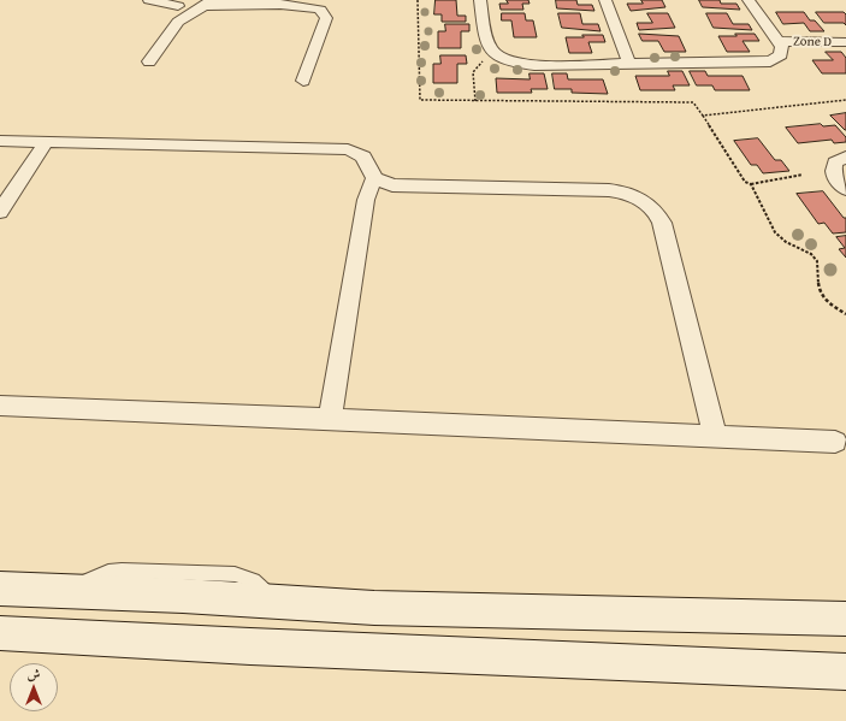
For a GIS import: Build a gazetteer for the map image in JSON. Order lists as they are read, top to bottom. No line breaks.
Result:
{"streets":{"street":["Zone D"]},"north":"top"}
